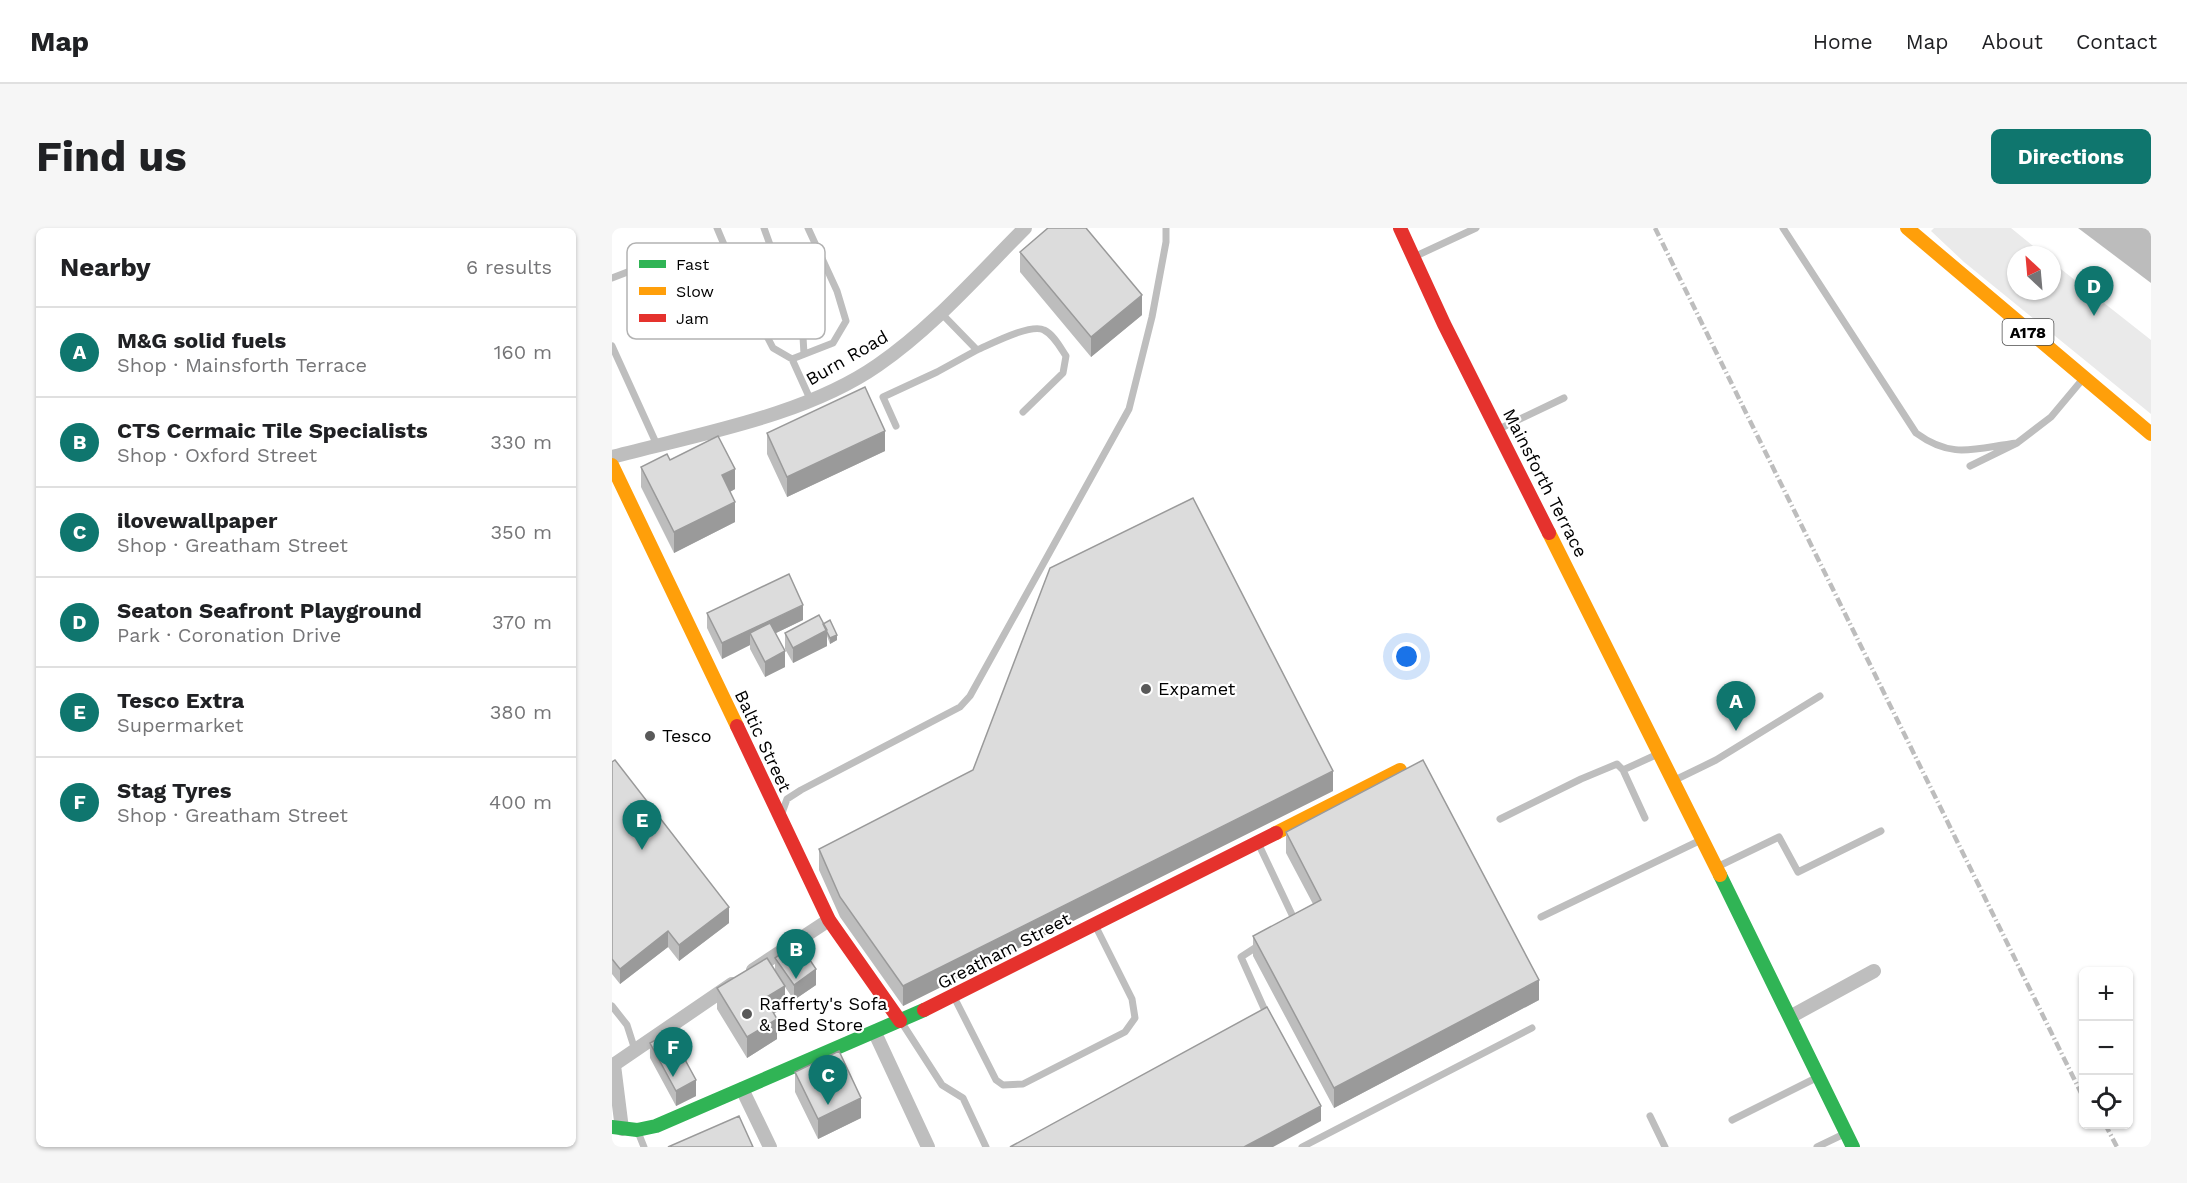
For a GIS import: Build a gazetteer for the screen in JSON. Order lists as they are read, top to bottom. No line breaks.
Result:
{"streets":{"street":["A178","Burn Road","Mainsforth Terrace","Baltic Street","Greatham Street"]},"crossings":[["Baltic Street","Greatham Street"]],"places":["Expamet","Tesco","Rafferty's Sofa & Bed Store"],"legend":["Fast","Slow","Jam"],"north":"top left","page":{"header":"Map","nav":["Home","Map","About","Contact"],"buttons":"Directions","title":"Find us","heading":["Nearby","6 results"],"pins":["D","A","E","B","F","C"],"list":[{"mark":"A","name":"M&G solid fuels","note":"Shop · Mainsforth Terrace","value":"160 m"},{"mark":"B","name":"CTS Cermaic Tile Specialists","note":"Shop · Oxford Street","value":"330 m"},{"mark":"C","name":"ilovewallpaper","note":"Shop · Greatham Street","value":"350 m"},{"mark":"D","name":"Seaton Seafront Playground","note":"Park · Coronation Drive","value":"370 m"},{"mark":"E","name":"Tesco Extra","note":"Supermarket","value":"380 m"},{"mark":"F","name":"Stag Tyres","note":"Shop · Greatham Street","value":"400 m"}],"map_buttons":["+","−"]}}
